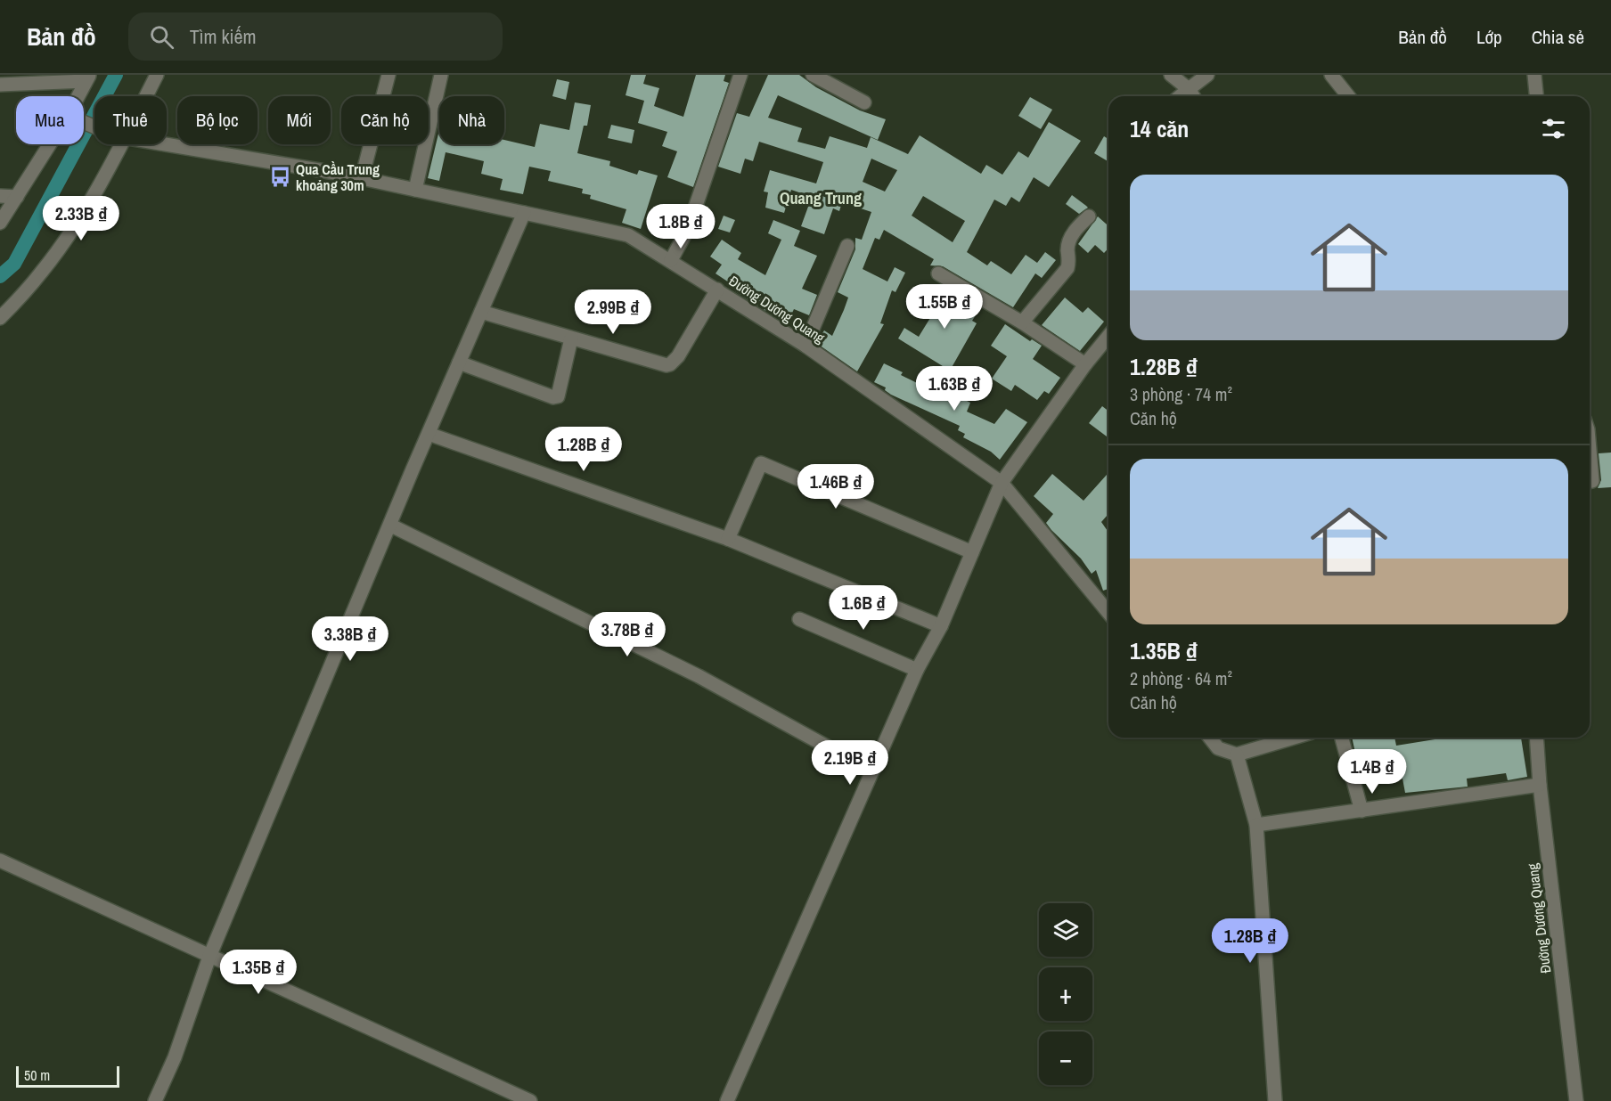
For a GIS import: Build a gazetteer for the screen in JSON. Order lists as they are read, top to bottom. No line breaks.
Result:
{"streets":{"street":["Đường Dương Quang"]},"districts":["Quang Trung"],"places":{"bus stop":["Qua Cầu Trung khoảng 30m"]},"scale_bar":"50 m","page":{"header":"Bản đồ","search":"Tìm kiếm","nav":["Bản đồ","Lớp","Chia sẻ"],"chip":["Mua","Thuê","Bộ lọc","Mới","Căn hộ","Nhà"],"heading":"14 căn","list":[{"name":"1.28B ₫","note":"3 phòng · 74 m² · Căn hộ"},{"name":"1.35B ₫","note":"2 phòng · 64 m² · Căn hộ"}],"price":["2.33B ₫","1.8B ₫","1.55B ₫","2.99B ₫","1.63B ₫","1.28B ₫","1.46B ₫","1.6B ₫","3.78B ₫","3.38B ₫","2.19B ₫","1.4B ₫","1.28B ₫","1.35B ₫"],"map_buttons":["+","−"],"scale":"50 m"}}
